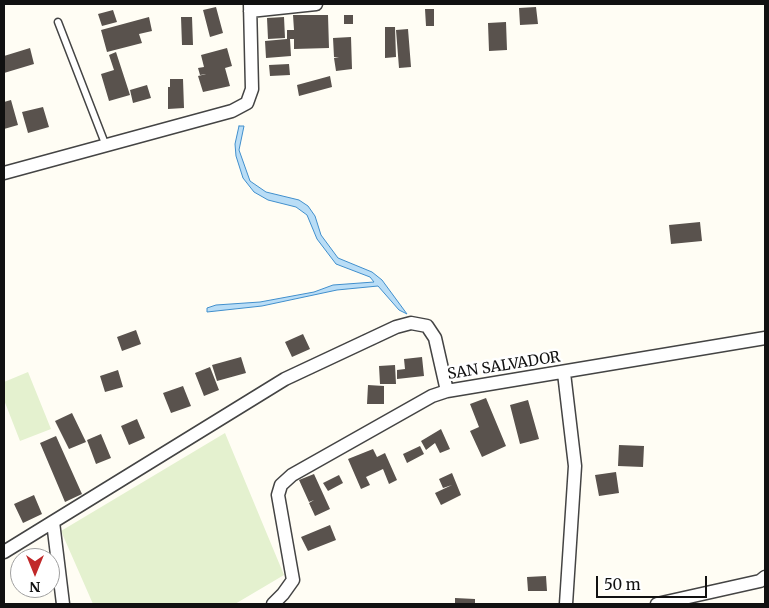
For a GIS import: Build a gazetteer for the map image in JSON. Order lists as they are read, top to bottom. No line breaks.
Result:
{"streets":{"street":["SAN SALVADOR"]},"scale_bar":"50 m","north":"bottom"}
